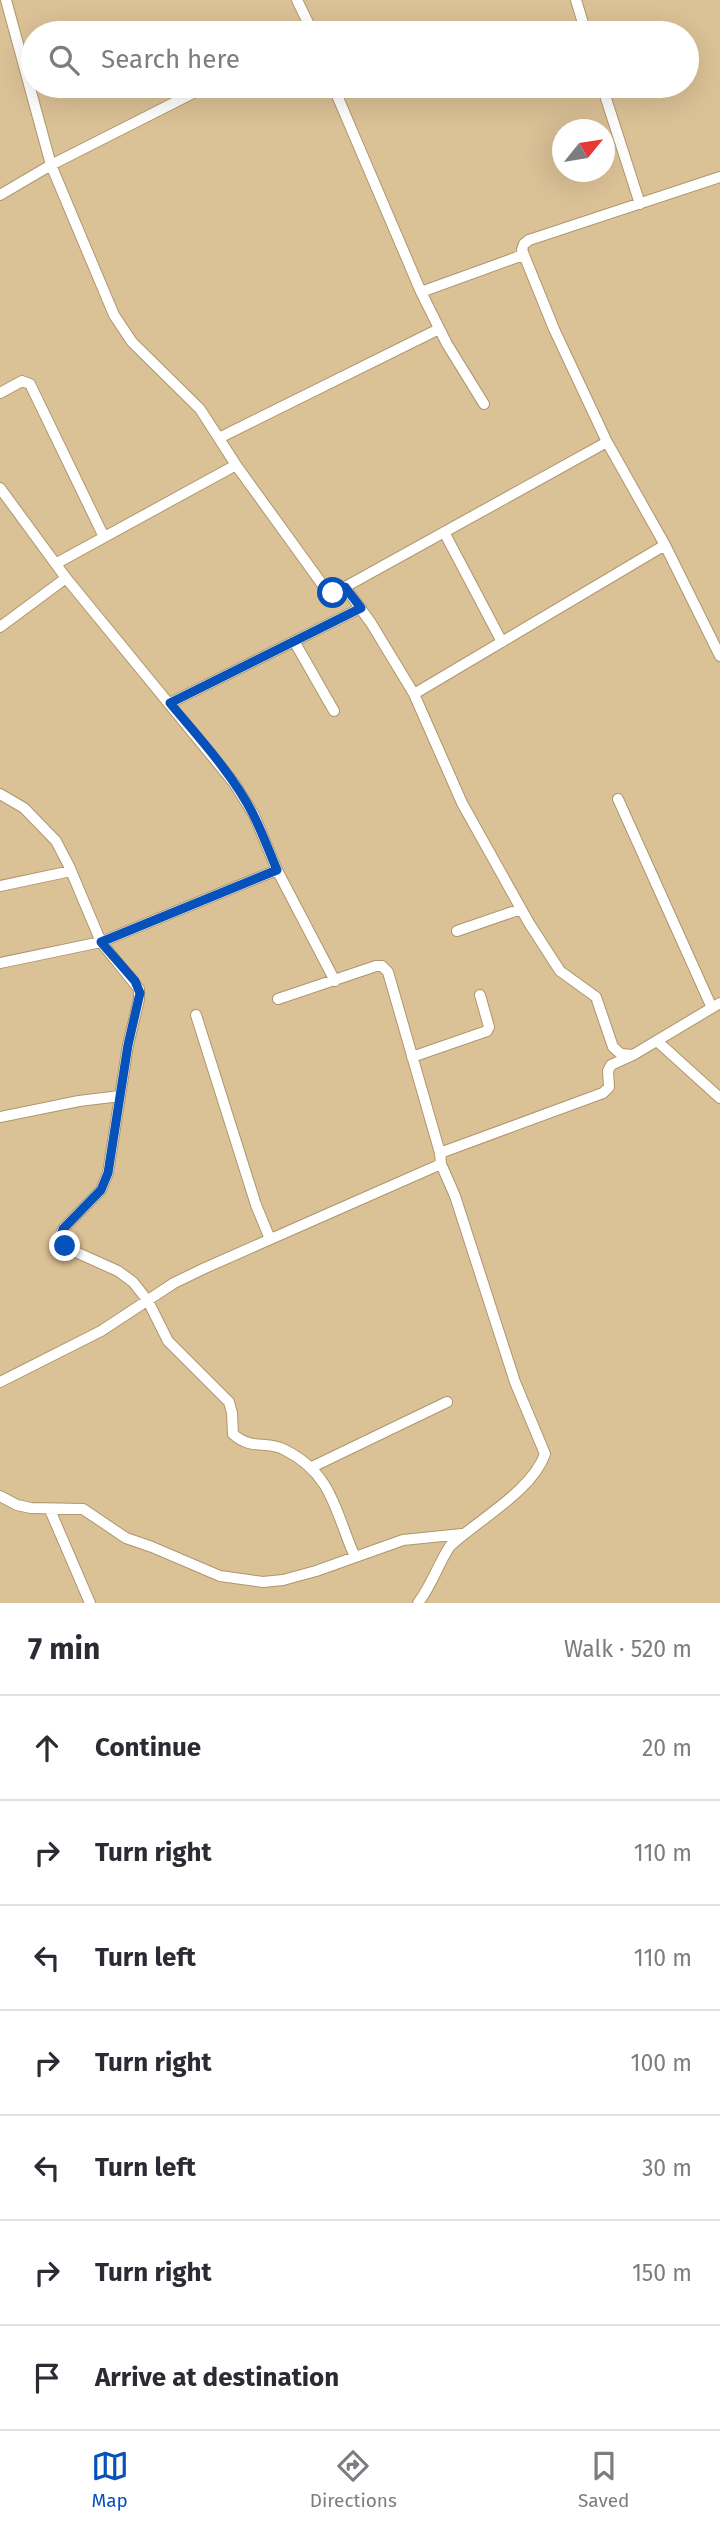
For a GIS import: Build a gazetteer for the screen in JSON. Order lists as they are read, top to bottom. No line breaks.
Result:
{"north":"top right","page":{"search":"Search here","heading":["7 min","Walk · 520 m"],"list":[["Continue","20 m"],["Turn right","110 m"],["Turn left","110 m"],["Turn right","100 m"],["Turn left","30 m"],["Turn right","150 m"],"Arrive at destination"],"nav":["Map","Directions","Saved"]}}
